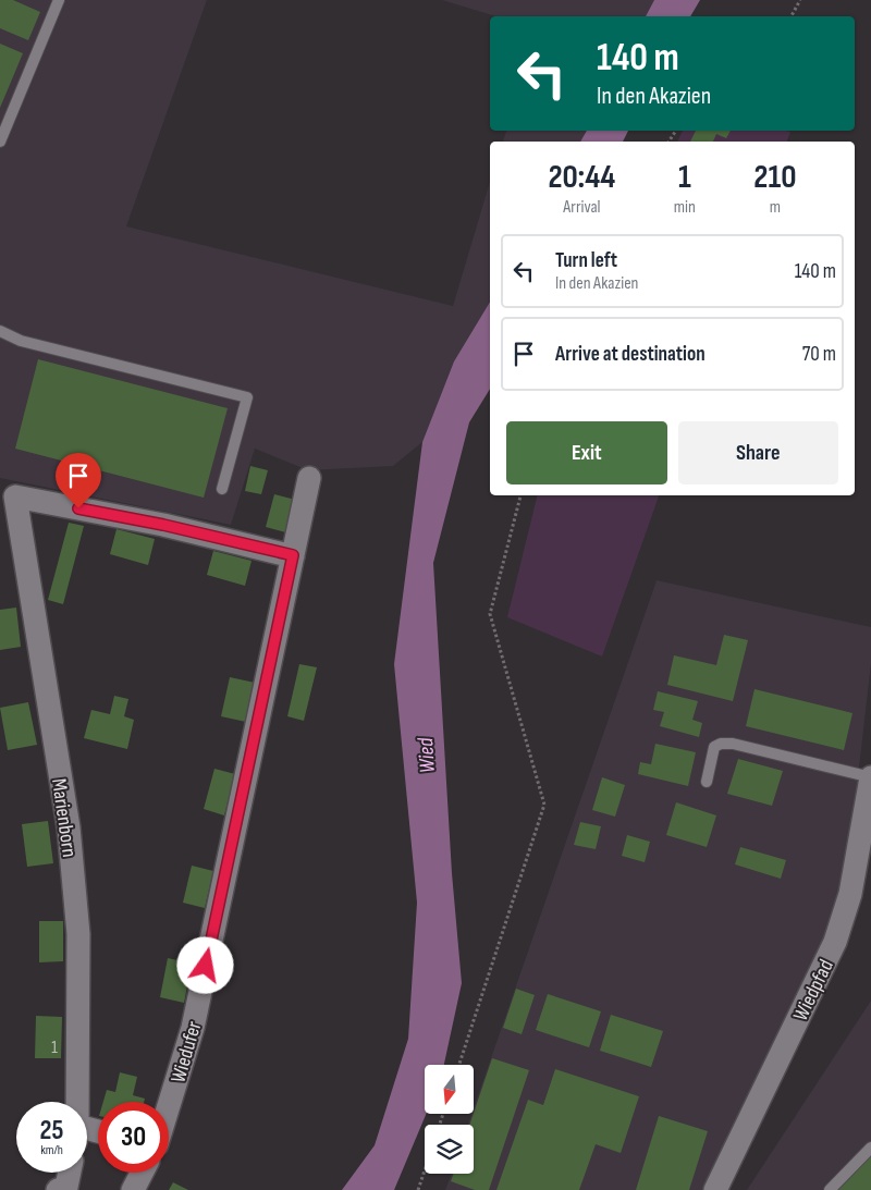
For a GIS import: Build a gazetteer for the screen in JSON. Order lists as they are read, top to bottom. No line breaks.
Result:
{"streets":{"street":["Marienborn","Wiedpfad","Wiedufer"]},"crossings":[["Marienborn","Wiedufer"]],"water":["Wied"],"house_numbers":["1"],"north":"bottom","page":{"turn":["140 m","In den Akazien"],"eta":["20:44","Arrival","1","min","210","m"],"list":[{"name":"Turn left","note":"In den Akazien","value":"140 m"},{"name":"Arrive at destination","value":"70 m"}],"buttons":["Exit","Share"],"speed":"25 km/h","limit":"30"}}
